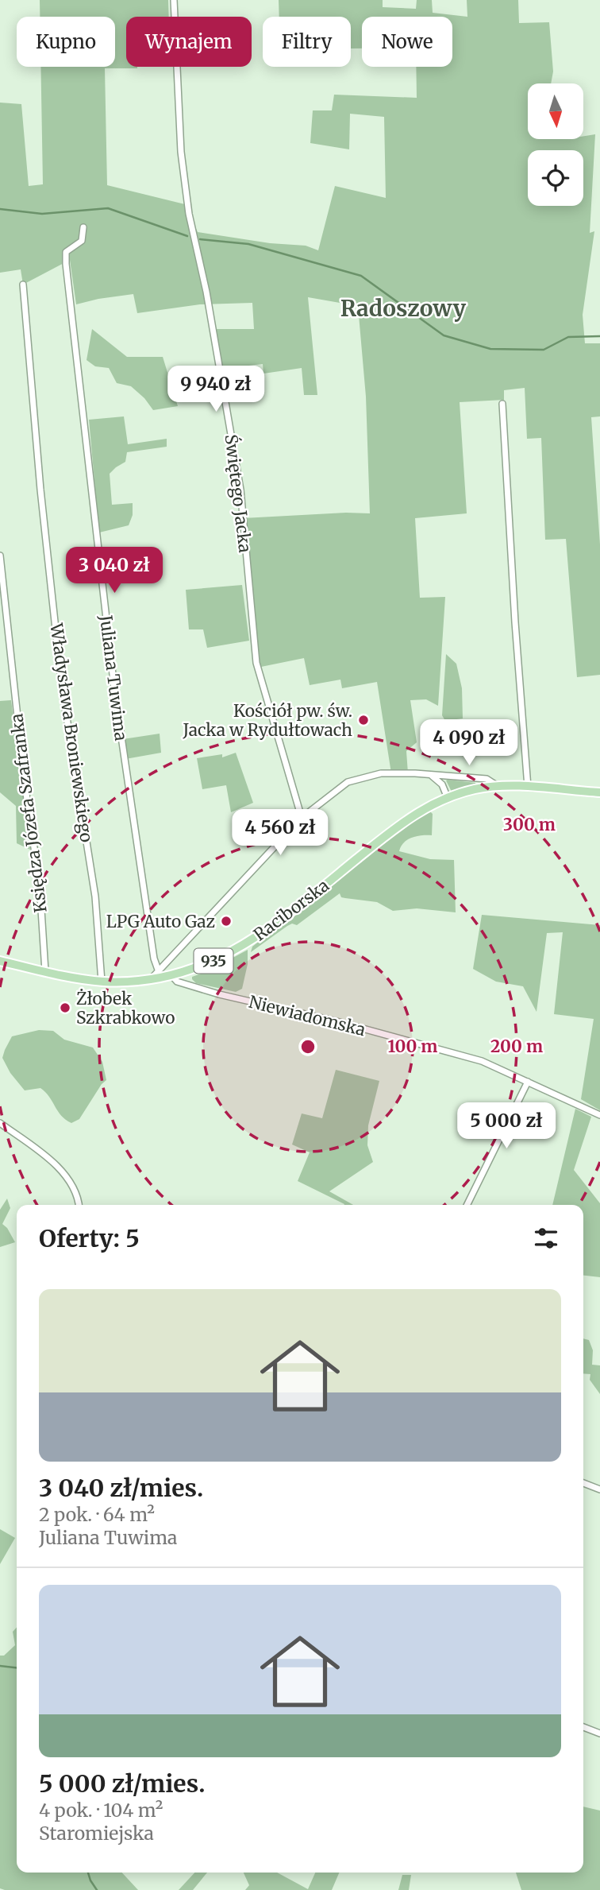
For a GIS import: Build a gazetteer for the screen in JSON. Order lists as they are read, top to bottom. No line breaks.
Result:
{"streets":{"main road":["Raciborska","935"],"street":["Świętego Jacka","Juliana Tuwima","Władysława Broniewskiego","Księdza Józefa Szafranka","Niewiadomska"]},"crossings":[["Świętego Jacka","Raciborska"],["Juliana Tuwima","Raciborska"],["Władysława Broniewskiego","Raciborska"],["Księdza Józefa Szafranka","Raciborska"],["Raciborska","Niewiadomska"]],"districts":["Radoszowy"],"places":["Kościół pw. św. Jacka w Rydułtowach","LPG Auto Gaz","Żłobek Szkrabkowo"],"north":"bottom","page":{"chip":["Kupno","Wynajem","Filtry","Nowe"],"price":["9 940 zł","3 040 zł","4 090 zł","4 560 zł","5 000 zł"],"heading":"Oferty: 5","list":[{"name":"3 040 zł/mies.","note":"2 pok. · 64 m² · Juliana Tuwima"},{"name":"5 000 zł/mies.","note":"4 pok. · 104 m² · Staromiejska"}]},"rings":["300 m","100 m","200 m"]}
